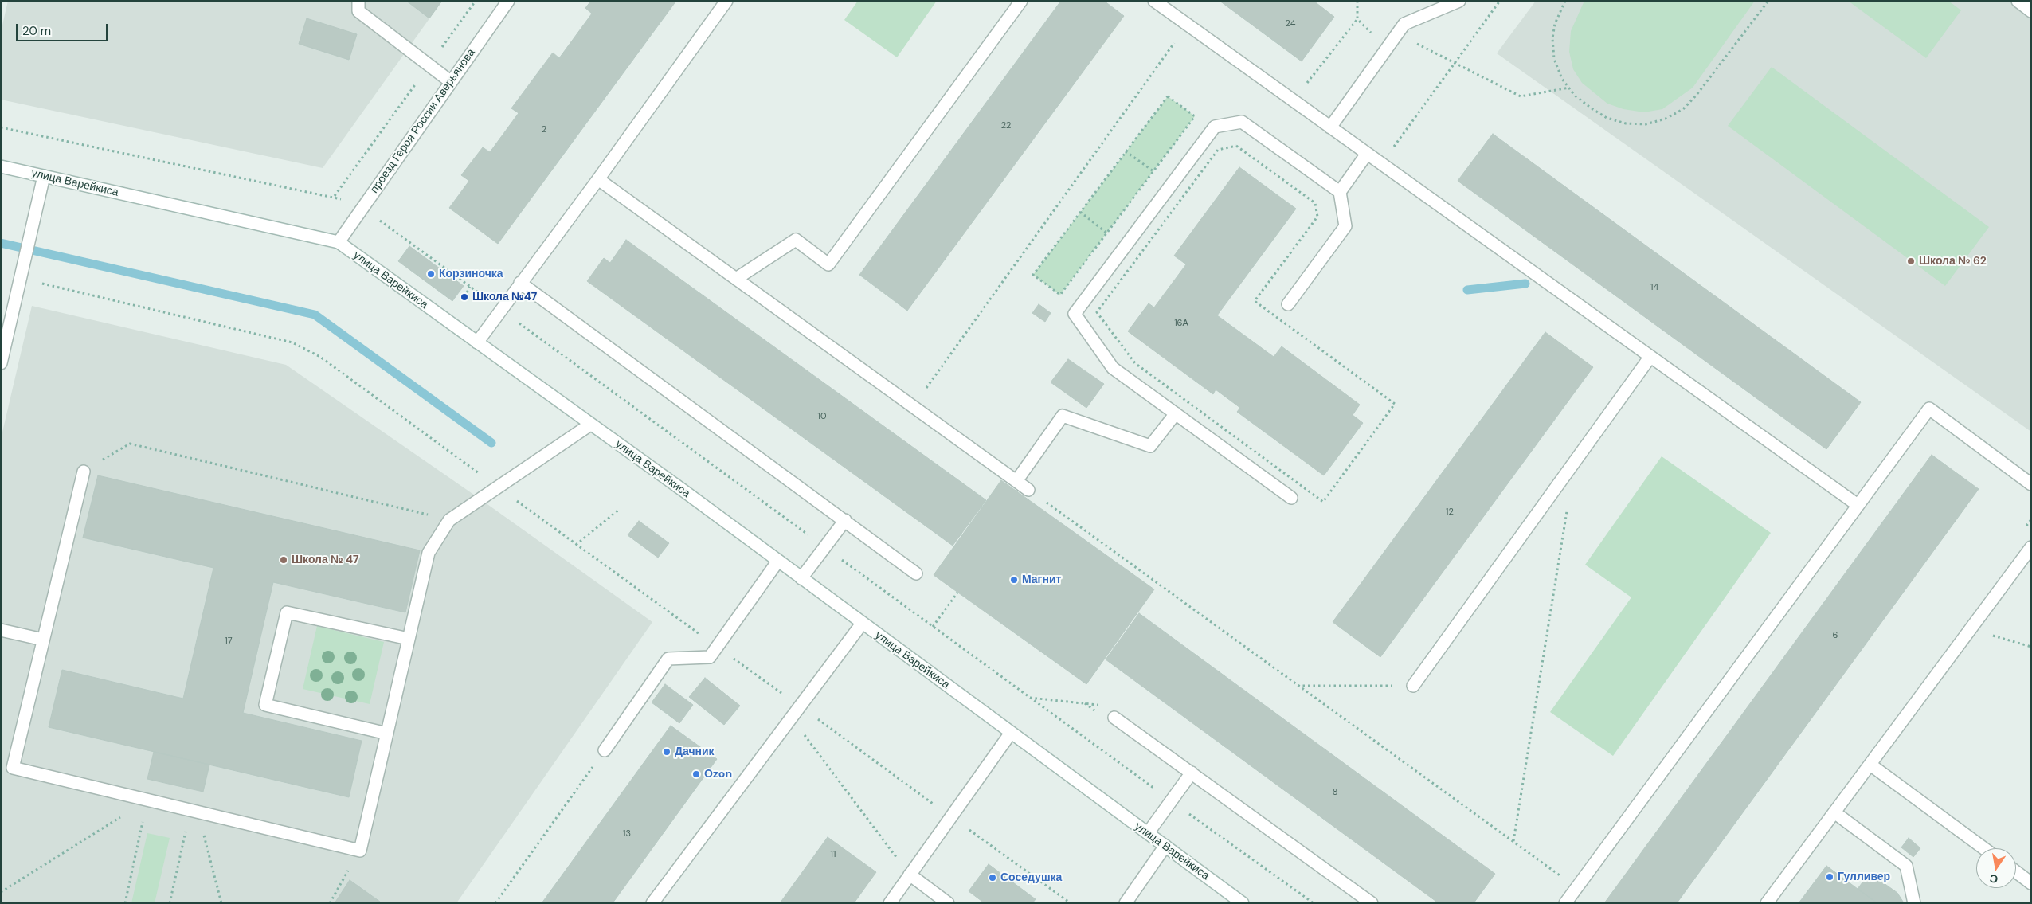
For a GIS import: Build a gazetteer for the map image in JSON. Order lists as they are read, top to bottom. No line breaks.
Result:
{"streets":{"main road":["проезд Героя России Аверьянова","улица Варейкиса"]},"crossings":[["проезд Героя России Аверьянова","улица Варейкиса"]],"places":["Школа № 62","Корзиночка","Школа №47","Школа № 47","Магнит","Дачник","Ozon","Гулливер","Соседушка"],"house_numbers":["24","22","2","14","16А","10","12","6","17","8","13","11"],"scale_bar":"20 m","north":"bottom"}
